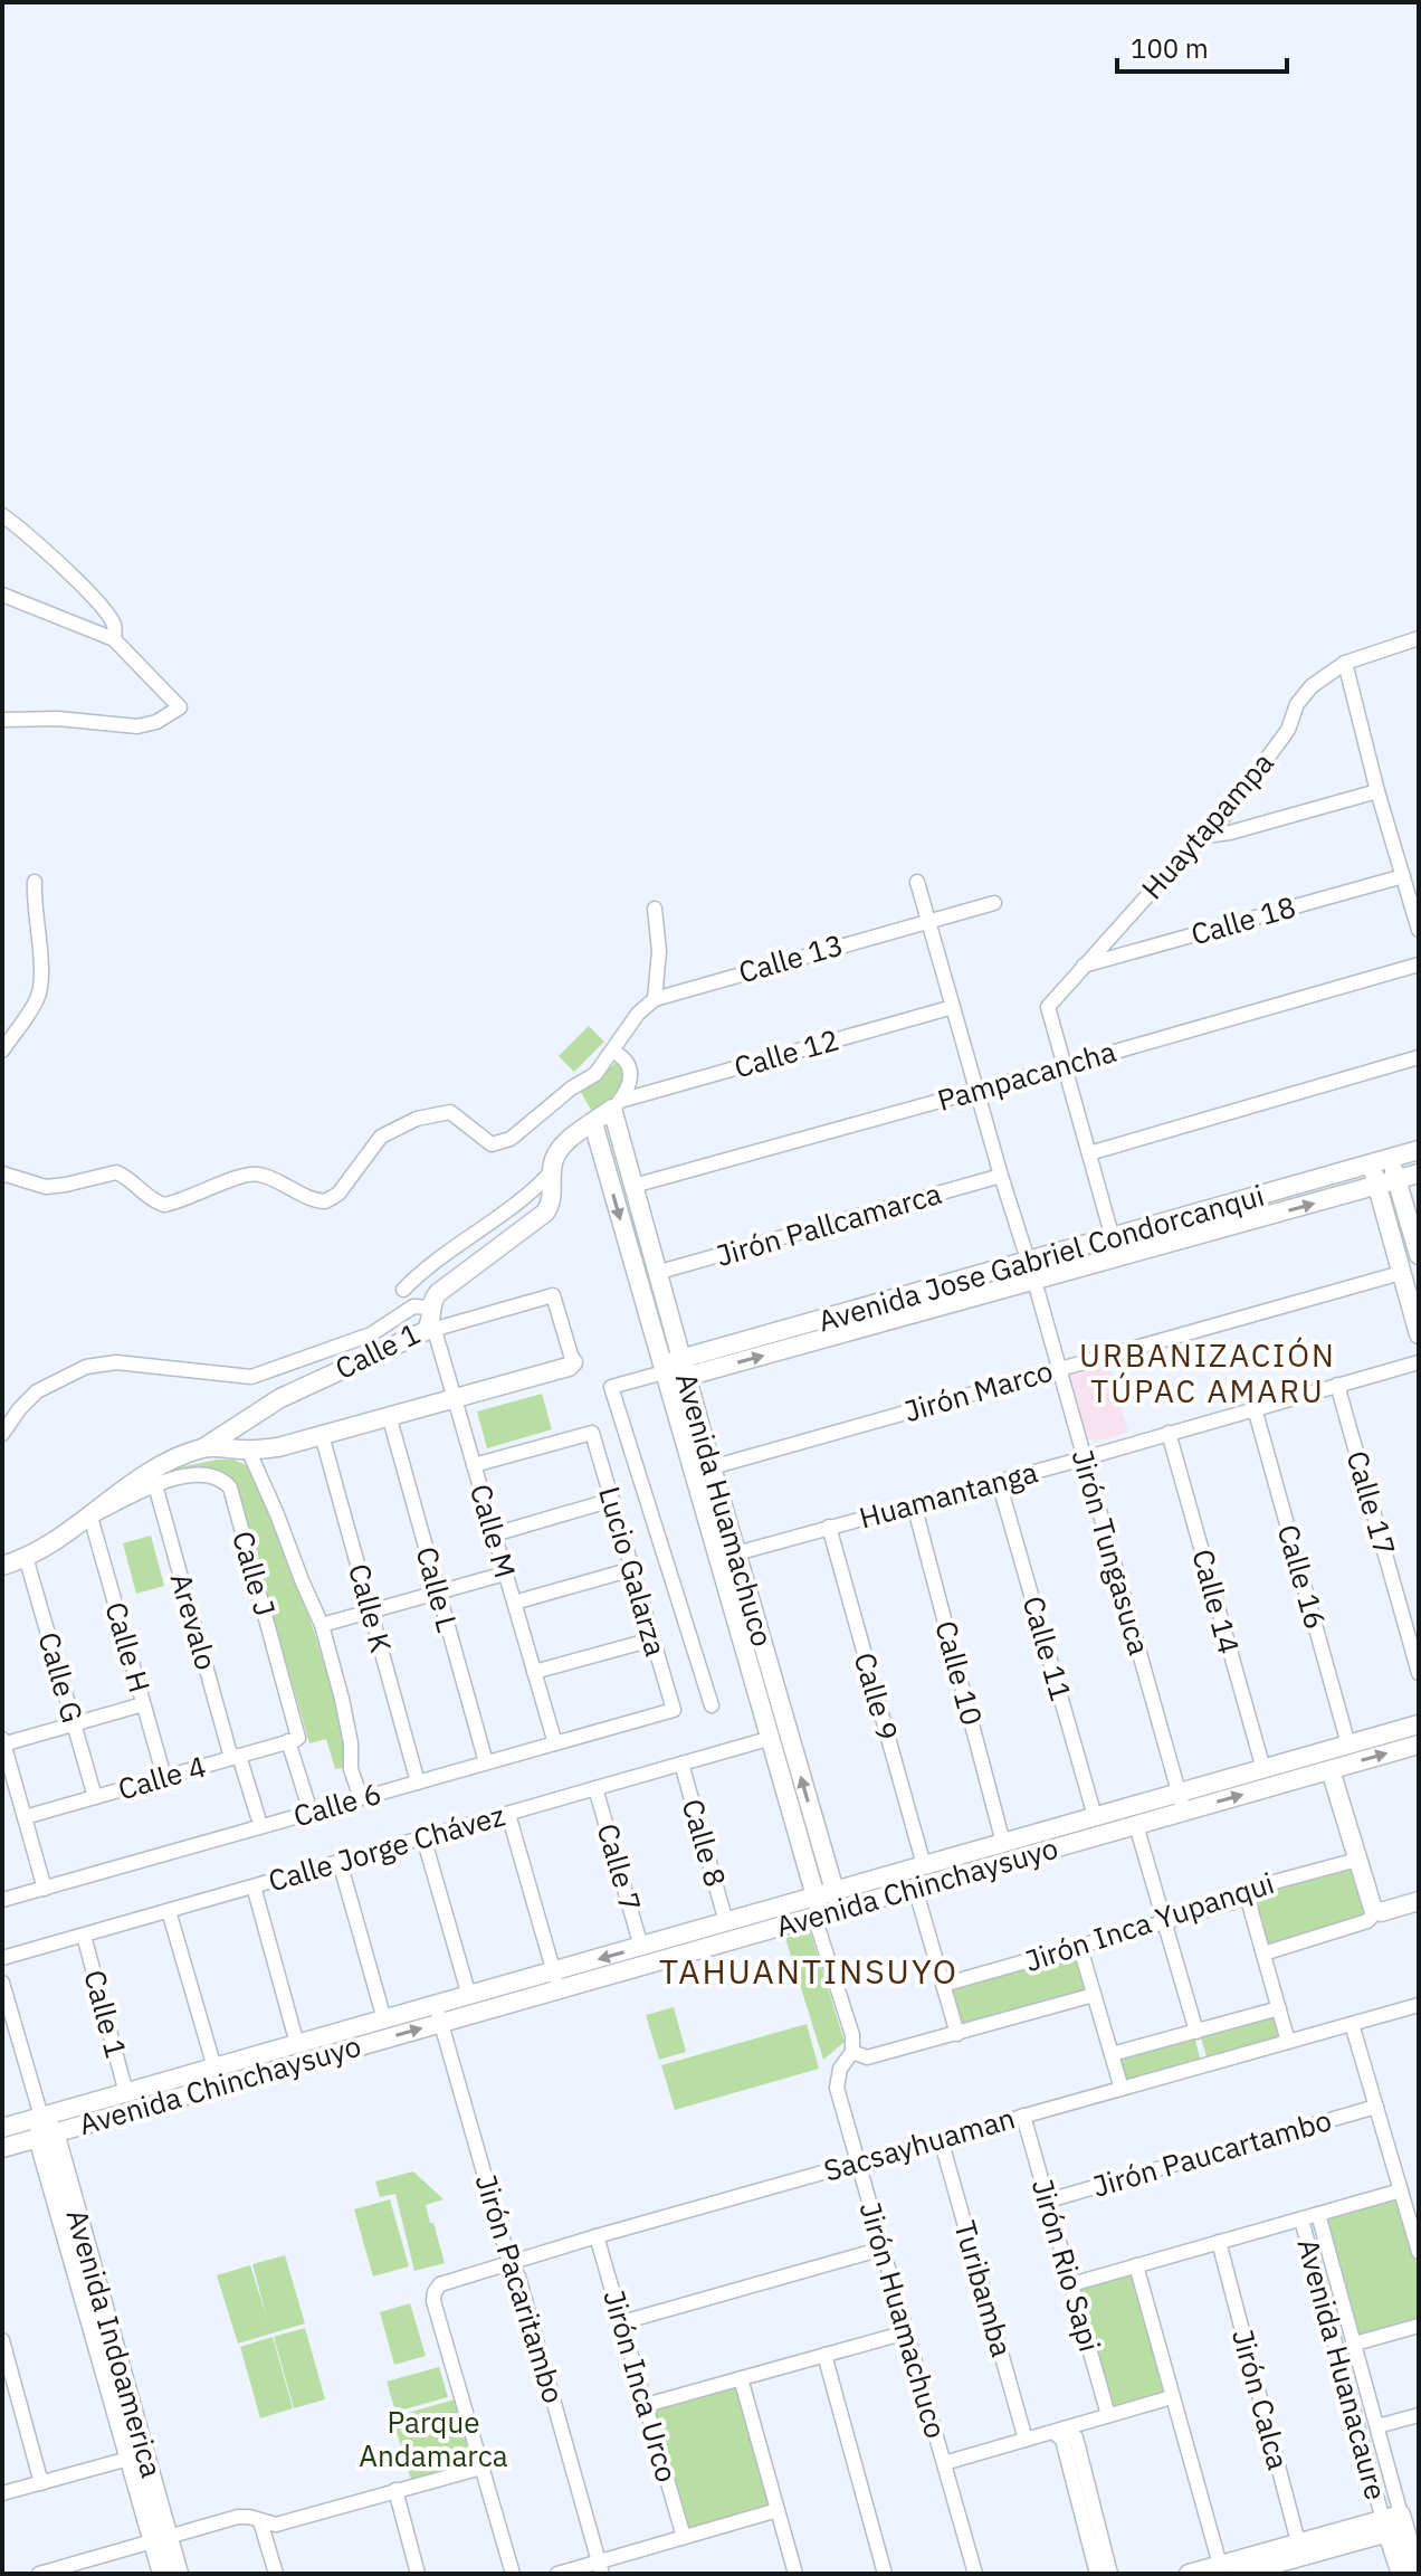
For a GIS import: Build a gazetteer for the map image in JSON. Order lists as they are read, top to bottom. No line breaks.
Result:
{"streets":{"street":["Huaytapampa","Calle 18","Calle 13","Calle 12","Pampacancha","Jirón Pallcamarca","Avenida Jose Gabriel Condorcanqui","Calle 1","Jirón Marco","Huamantanga","Calle 17","Avenida Huamachuco","Calle M","Jirón Tungasuca","Lucio Galarza","Calle J","Calle 16","Calle L","Calle 14","Calle K","Arevalo","Calle H","Calle 11","Calle 10","Calle G","Calle 9","Calle 4","Calle 6","Calle 8","Calle Jorge Chávez","Calle 7","Avenida Chinchaysuyo","Jirón Inca Yupanqui","Sacsayhuaman","Jirón Paucartambo","Jirón Rio Sapi","Jirón Pacaritambo","Turibamba","Jirón Huamachuco","Avenida Indoamerica","Avenida Huanacaure","Jirón Inca Urco","Jirón Calca"]},"crossings":[["Huaytapampa","Calle 18"],["Huaytapampa","Pampacancha"],["Calle 13","Jirón Tungasuca"],["Calle 12","Calle 1"],["Calle 12","Avenida Huamachuco"],["Calle 12","Jirón Tungasuca"],["Pampacancha","Avenida Huamachuco"],["Pampacancha","Jirón Tungasuca"],["Jirón Pallcamarca","Avenida Huamachuco"],["Jirón Pallcamarca","Jirón Tungasuca"],["Avenida Jose Gabriel Condorcanqui","Avenida Huamachuco"],["Avenida Jose Gabriel Condorcanqui","Jirón Tungasuca"],["Calle 1","Avenida Huamachuco"],["Calle 1","Calle M"],["Calle 1","Calle L"],["Calle 1","Calle K"],["Calle 1","Calle H"],["Calle 1","Calle G"],["Calle 1","Calle Jorge Chávez"],["Calle 1","Avenida Chinchaysuyo"],["Jirón Marco","Avenida Huamachuco"],["Jirón Marco","Jirón Tungasuca"],["Huamantanga","Calle 17"],["Huamantanga","Avenida Huamachuco"],["Huamantanga","Jirón Tungasuca"],["Huamantanga","Calle 16"],["Huamantanga","Calle 14"],["Huamantanga","Calle 11"],["Huamantanga","Calle 10"],["Huamantanga","Calle 9"],["Avenida Huamachuco","Calle Jorge Chávez"],["Avenida Huamachuco","Avenida Chinchaysuyo"],["Calle M","Lucio Galarza"],["Calle M","Calle 6"],["Jirón Tungasuca","Avenida Chinchaysuyo"],["Lucio Galarza","Calle 6"],["Calle J","Arevalo"],["Calle J","Calle 4"],["Calle 16","Avenida Chinchaysuyo"],["Calle L","Calle 6"],["Calle 14","Avenida Chinchaysuyo"],["Calle K","Calle 6"],["Arevalo","Calle 4"],["Calle H","Calle 4"],["Calle 11","Avenida Chinchaysuyo"],["Calle 10","Avenida Chinchaysuyo"],["Calle G","Calle 4"],["Calle 9","Avenida Chinchaysuyo"],["Calle 8","Calle Jorge Chávez"],["Calle 8","Avenida Chinchaysuyo"],["Calle Jorge Chávez","Calle 7"],["Calle 7","Avenida Chinchaysuyo"],["Avenida Chinchaysuyo","Jirón Pacaritambo"],["Avenida Chinchaysuyo","Avenida Indoamerica"],["Jirón Inca Yupanqui","Jirón Huamachuco"],["Sacsayhuaman","Jirón Rio Sapi"],["Sacsayhuaman","Jirón Pacaritambo"],["Sacsayhuaman","Turibamba"],["Sacsayhuaman","Jirón Huamachuco"],["Sacsayhuaman","Jirón Inca Urco"],["Jirón Paucartambo","Jirón Rio Sapi"],["Avenida Huanacaure","Jirón Calca"]],"districts":["URBANIZACIÓN TÚPAC AMARU","TAHUANTINSUYO"],"parks":["Parque Andamarca"],"scale_bar":"100 m"}
